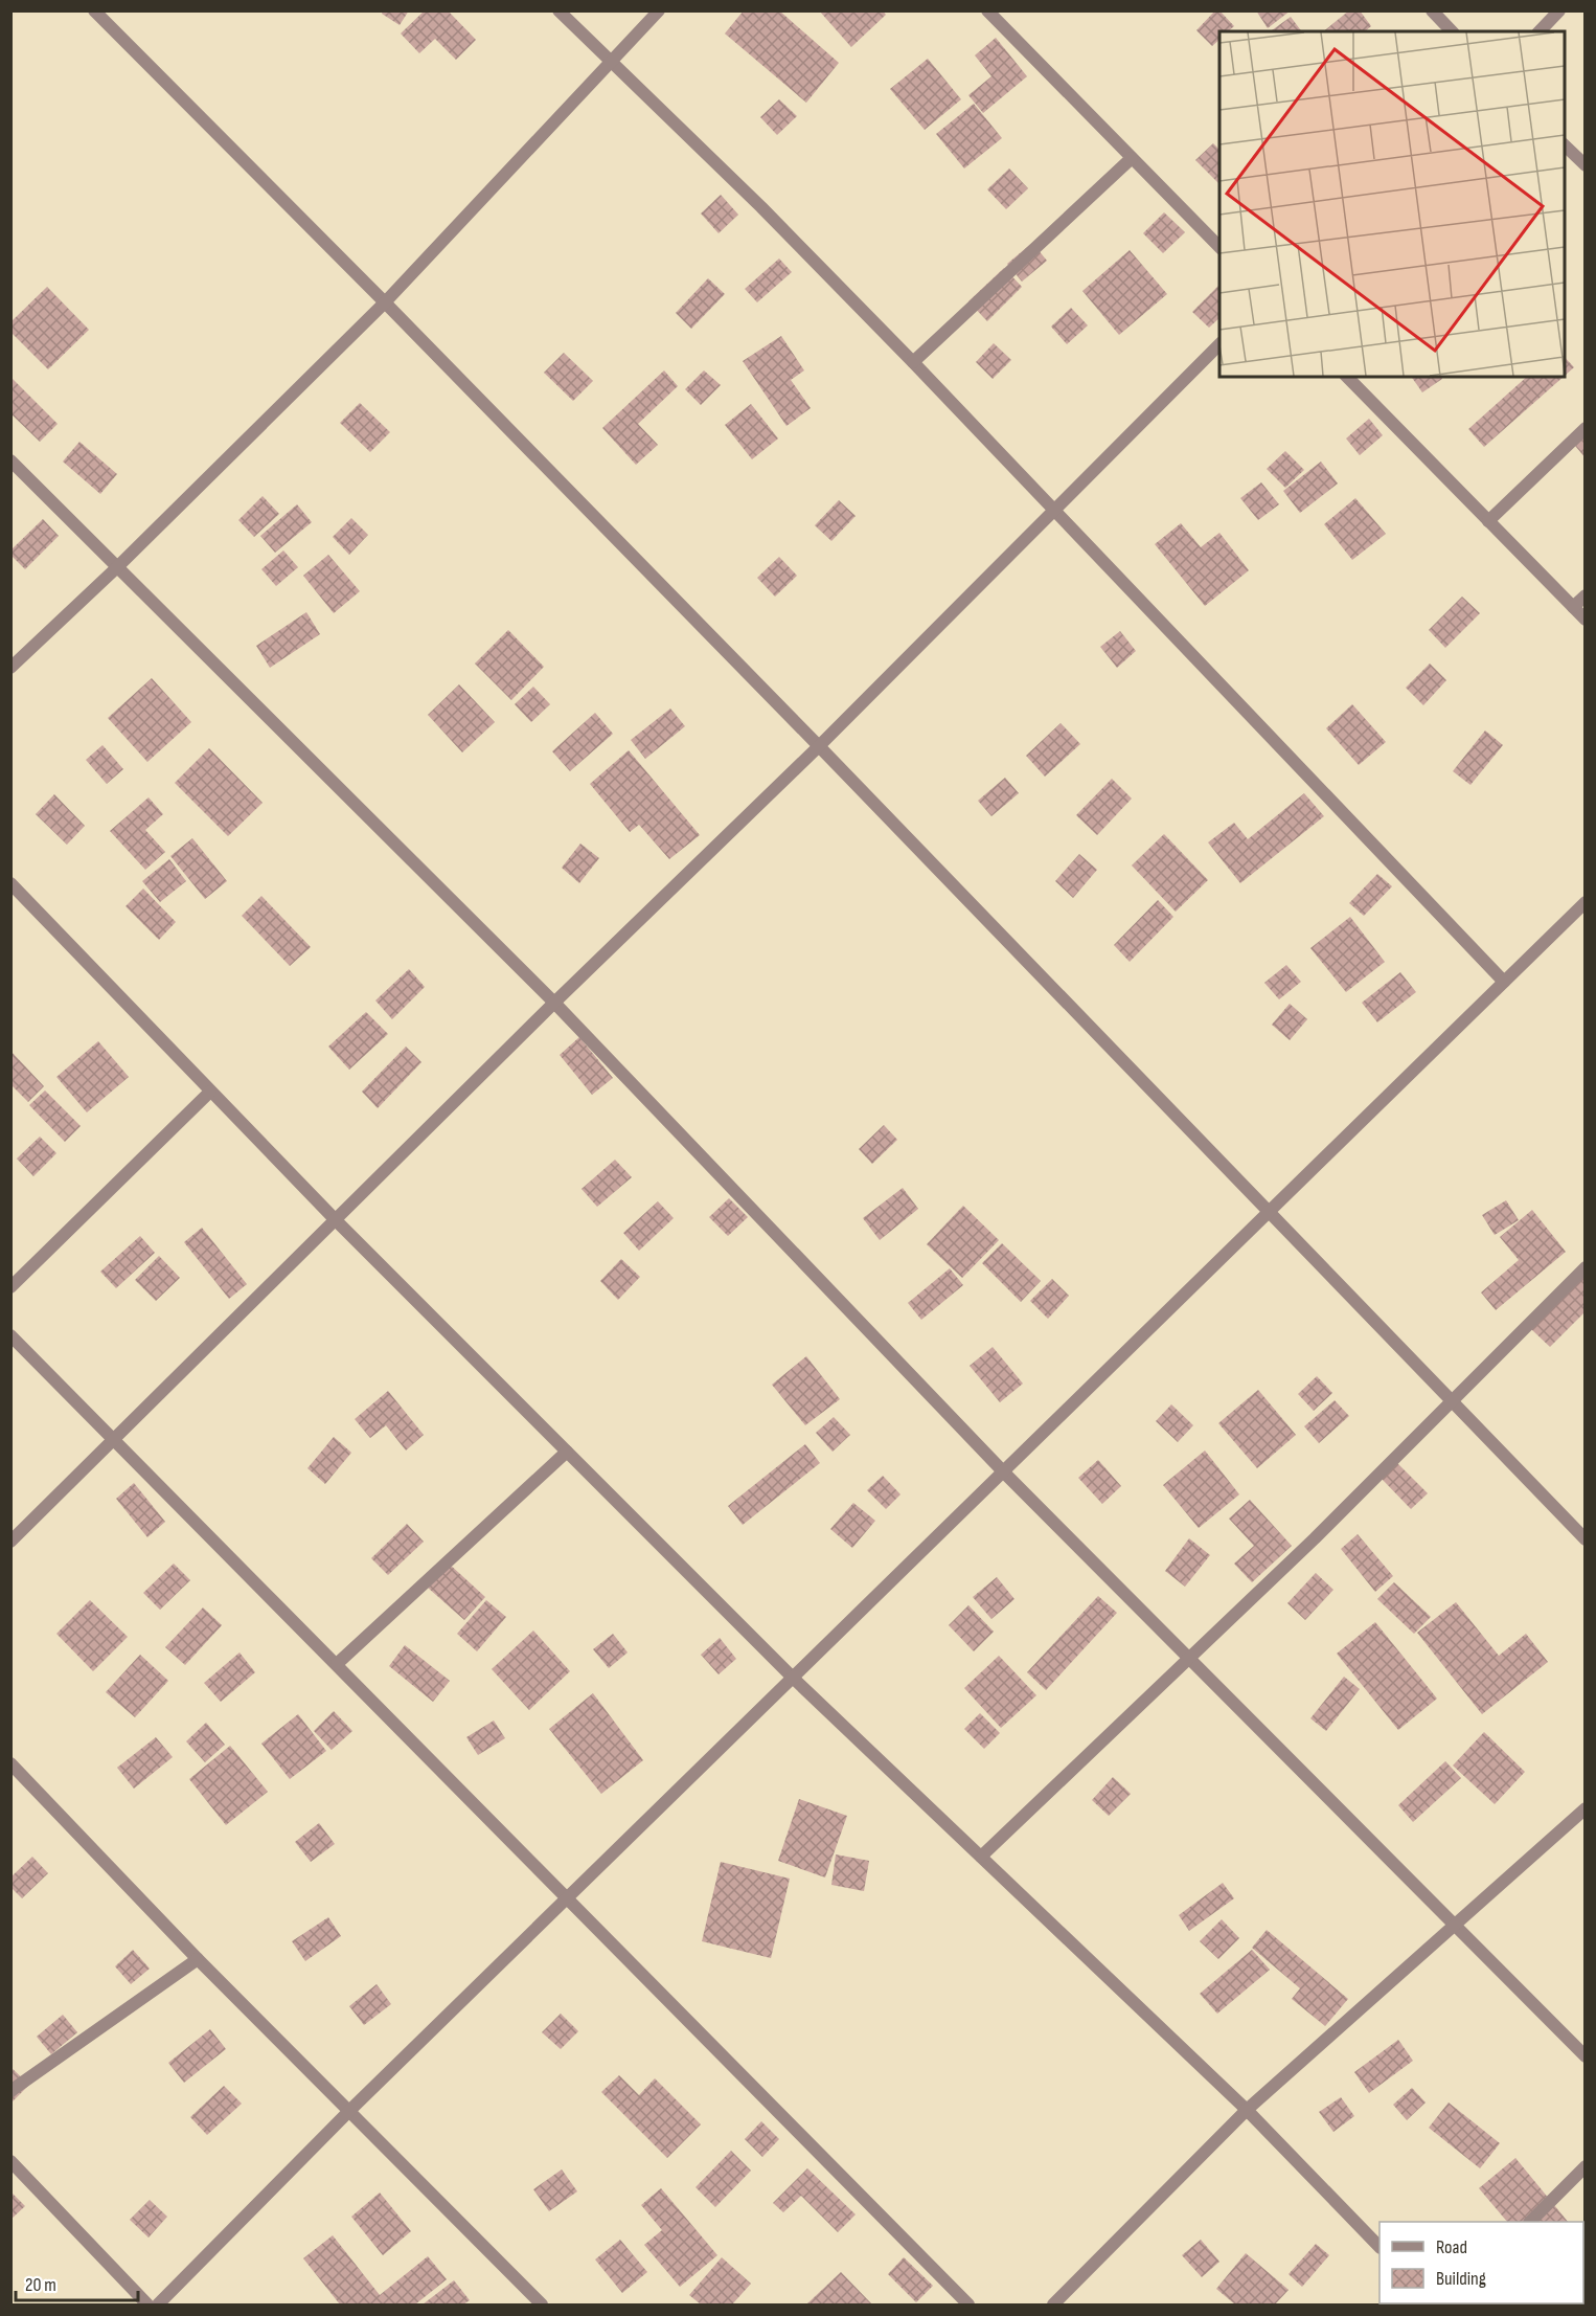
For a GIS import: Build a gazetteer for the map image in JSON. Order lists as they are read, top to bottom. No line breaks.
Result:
{"legend":["Road","Building"],"scale_bar":"20 m"}
